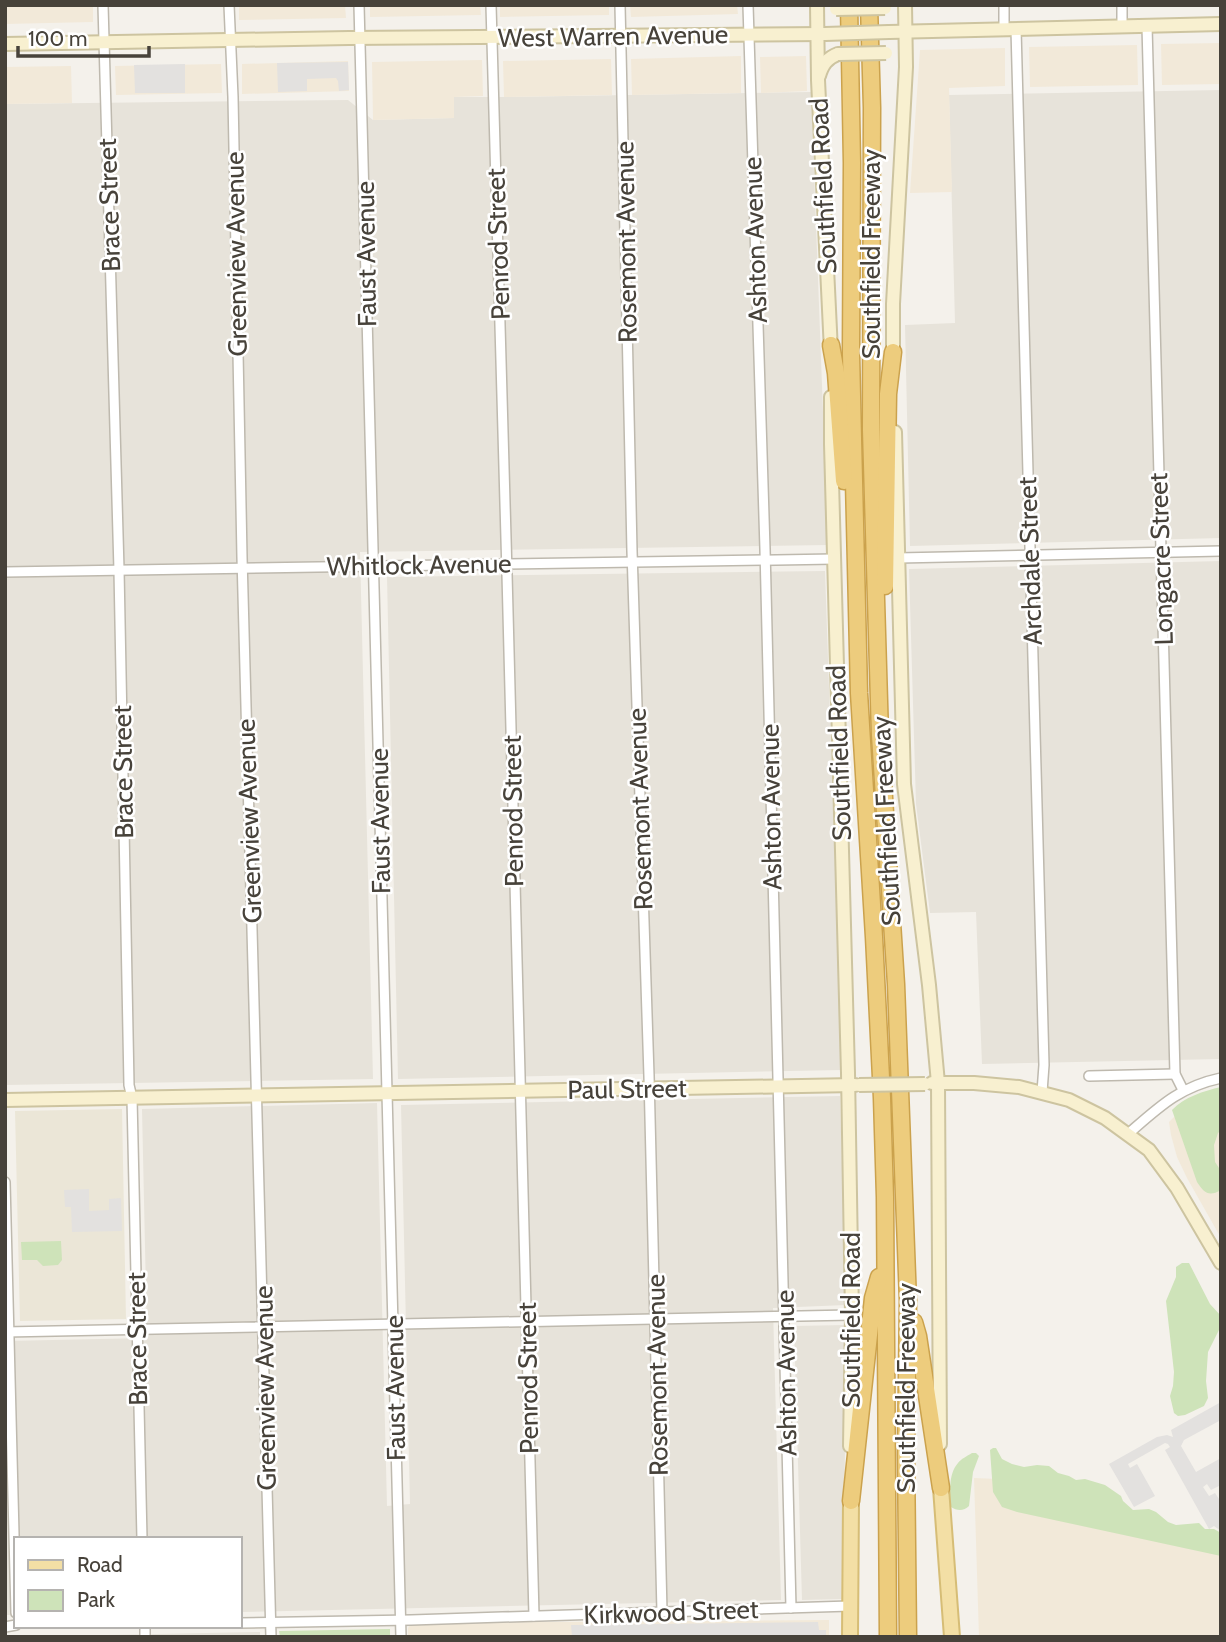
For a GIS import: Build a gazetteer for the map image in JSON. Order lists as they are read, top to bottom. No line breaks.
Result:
{"streets":{"highway":["Southfield Freeway"],"main road":["West Warren Avenue","Southfield Road","Paul Street"],"street":["Brace Street","Ashton Avenue","Rosemont Avenue","Penrod Street","Greenview Avenue","Faust Avenue","Longacre Street","Archdale Street","Whitlock Avenue","Kirkwood Street"]},"crossings":[["West Warren Avenue","Southfield Road"],["West Warren Avenue","Brace Street"],["West Warren Avenue","Ashton Avenue"],["West Warren Avenue","Rosemont Avenue"],["West Warren Avenue","Penrod Street"],["West Warren Avenue","Greenview Avenue"],["West Warren Avenue","Faust Avenue"],["West Warren Avenue","Longacre Street"],["West Warren Avenue","Archdale Street"],["Southfield Road","Whitlock Avenue"],["Southfield Road","Paul Street"],["Brace Street","Whitlock Avenue"],["Brace Street","Paul Street"],["Ashton Avenue","Whitlock Avenue"],["Ashton Avenue","Paul Street"],["Ashton Avenue","Kirkwood Street"],["Rosemont Avenue","Whitlock Avenue"],["Rosemont Avenue","Paul Street"],["Rosemont Avenue","Kirkwood Street"],["Penrod Street","Whitlock Avenue"],["Penrod Street","Paul Street"],["Penrod Street","Kirkwood Street"],["Greenview Avenue","Whitlock Avenue"],["Greenview Avenue","Paul Street"],["Greenview Avenue","Kirkwood Street"],["Faust Avenue","Whitlock Avenue"],["Faust Avenue","Paul Street"],["Faust Avenue","Kirkwood Street"],["Archdale Street","Paul Street"]],"legend":["Road","Park"],"scale_bar":"100 m"}
